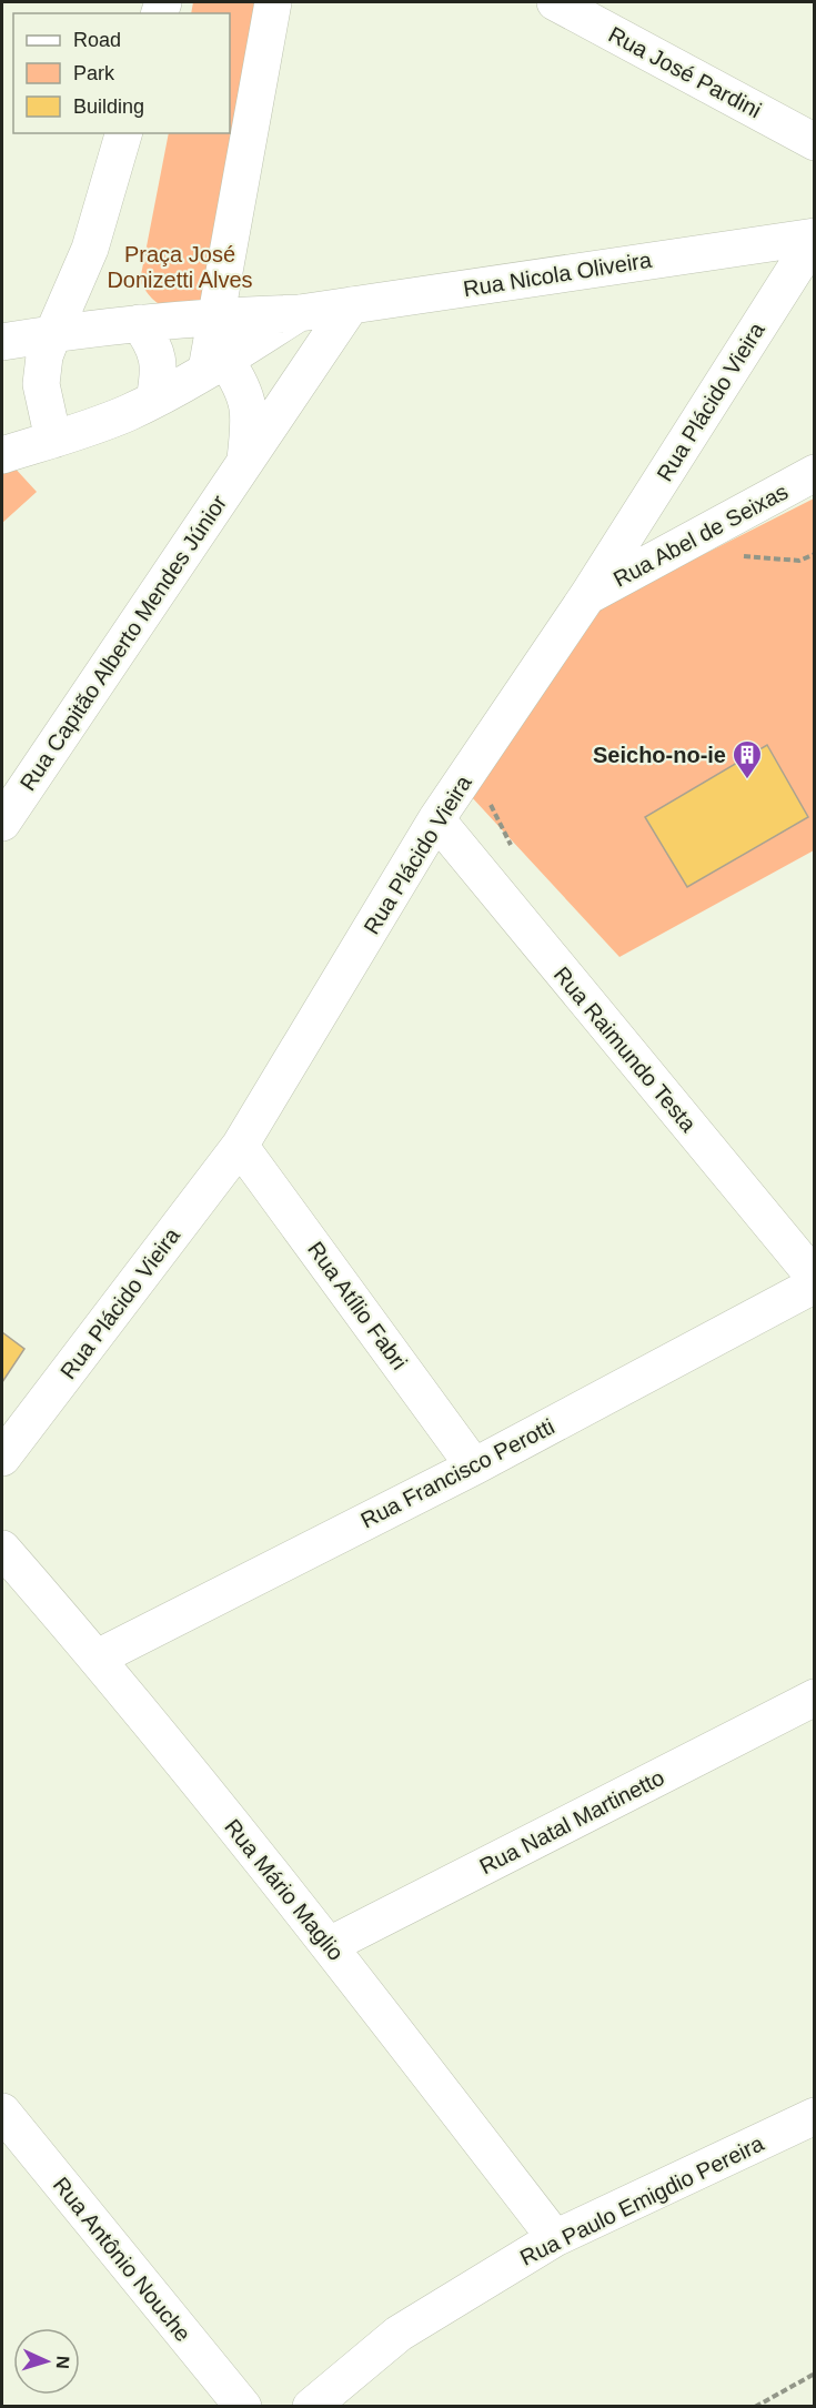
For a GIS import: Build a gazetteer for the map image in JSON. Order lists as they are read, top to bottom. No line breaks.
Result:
{"streets":{"street":["Rua José Pardini","Rua Nicola Oliveira","Rua Plácido Vieira","Rua Abel de Seixas","Rua Capitão Alberto Mendes Júnior","Rua Raimundo Testa","Rua Atílio Fabri","Rua Francisco Perotti","Rua Natal Martinetto","Rua Mário Maglio","Rua Paulo Emigdio Pereira","Rua Antônio Nouche"]},"crossings":[["Rua Nicola Oliveira","Rua Plácido Vieira"],["Rua Nicola Oliveira","Rua Capitão Alberto Mendes Júnior"],["Rua Plácido Vieira","Rua Abel de Seixas"],["Rua Plácido Vieira","Rua Raimundo Testa"],["Rua Plácido Vieira","Rua Atílio Fabri"],["Rua Atílio Fabri","Rua Francisco Perotti"],["Rua Francisco Perotti","Rua Mário Maglio"],["Rua Natal Martinetto","Rua Mário Maglio"],["Rua Mário Maglio","Rua Paulo Emigdio Pereira"]],"parks":["Praça José Donizetti Alves"],"places":{"building":["Seicho-no-ie"]},"legend":["Road","Park","Building"],"north":"right"}
